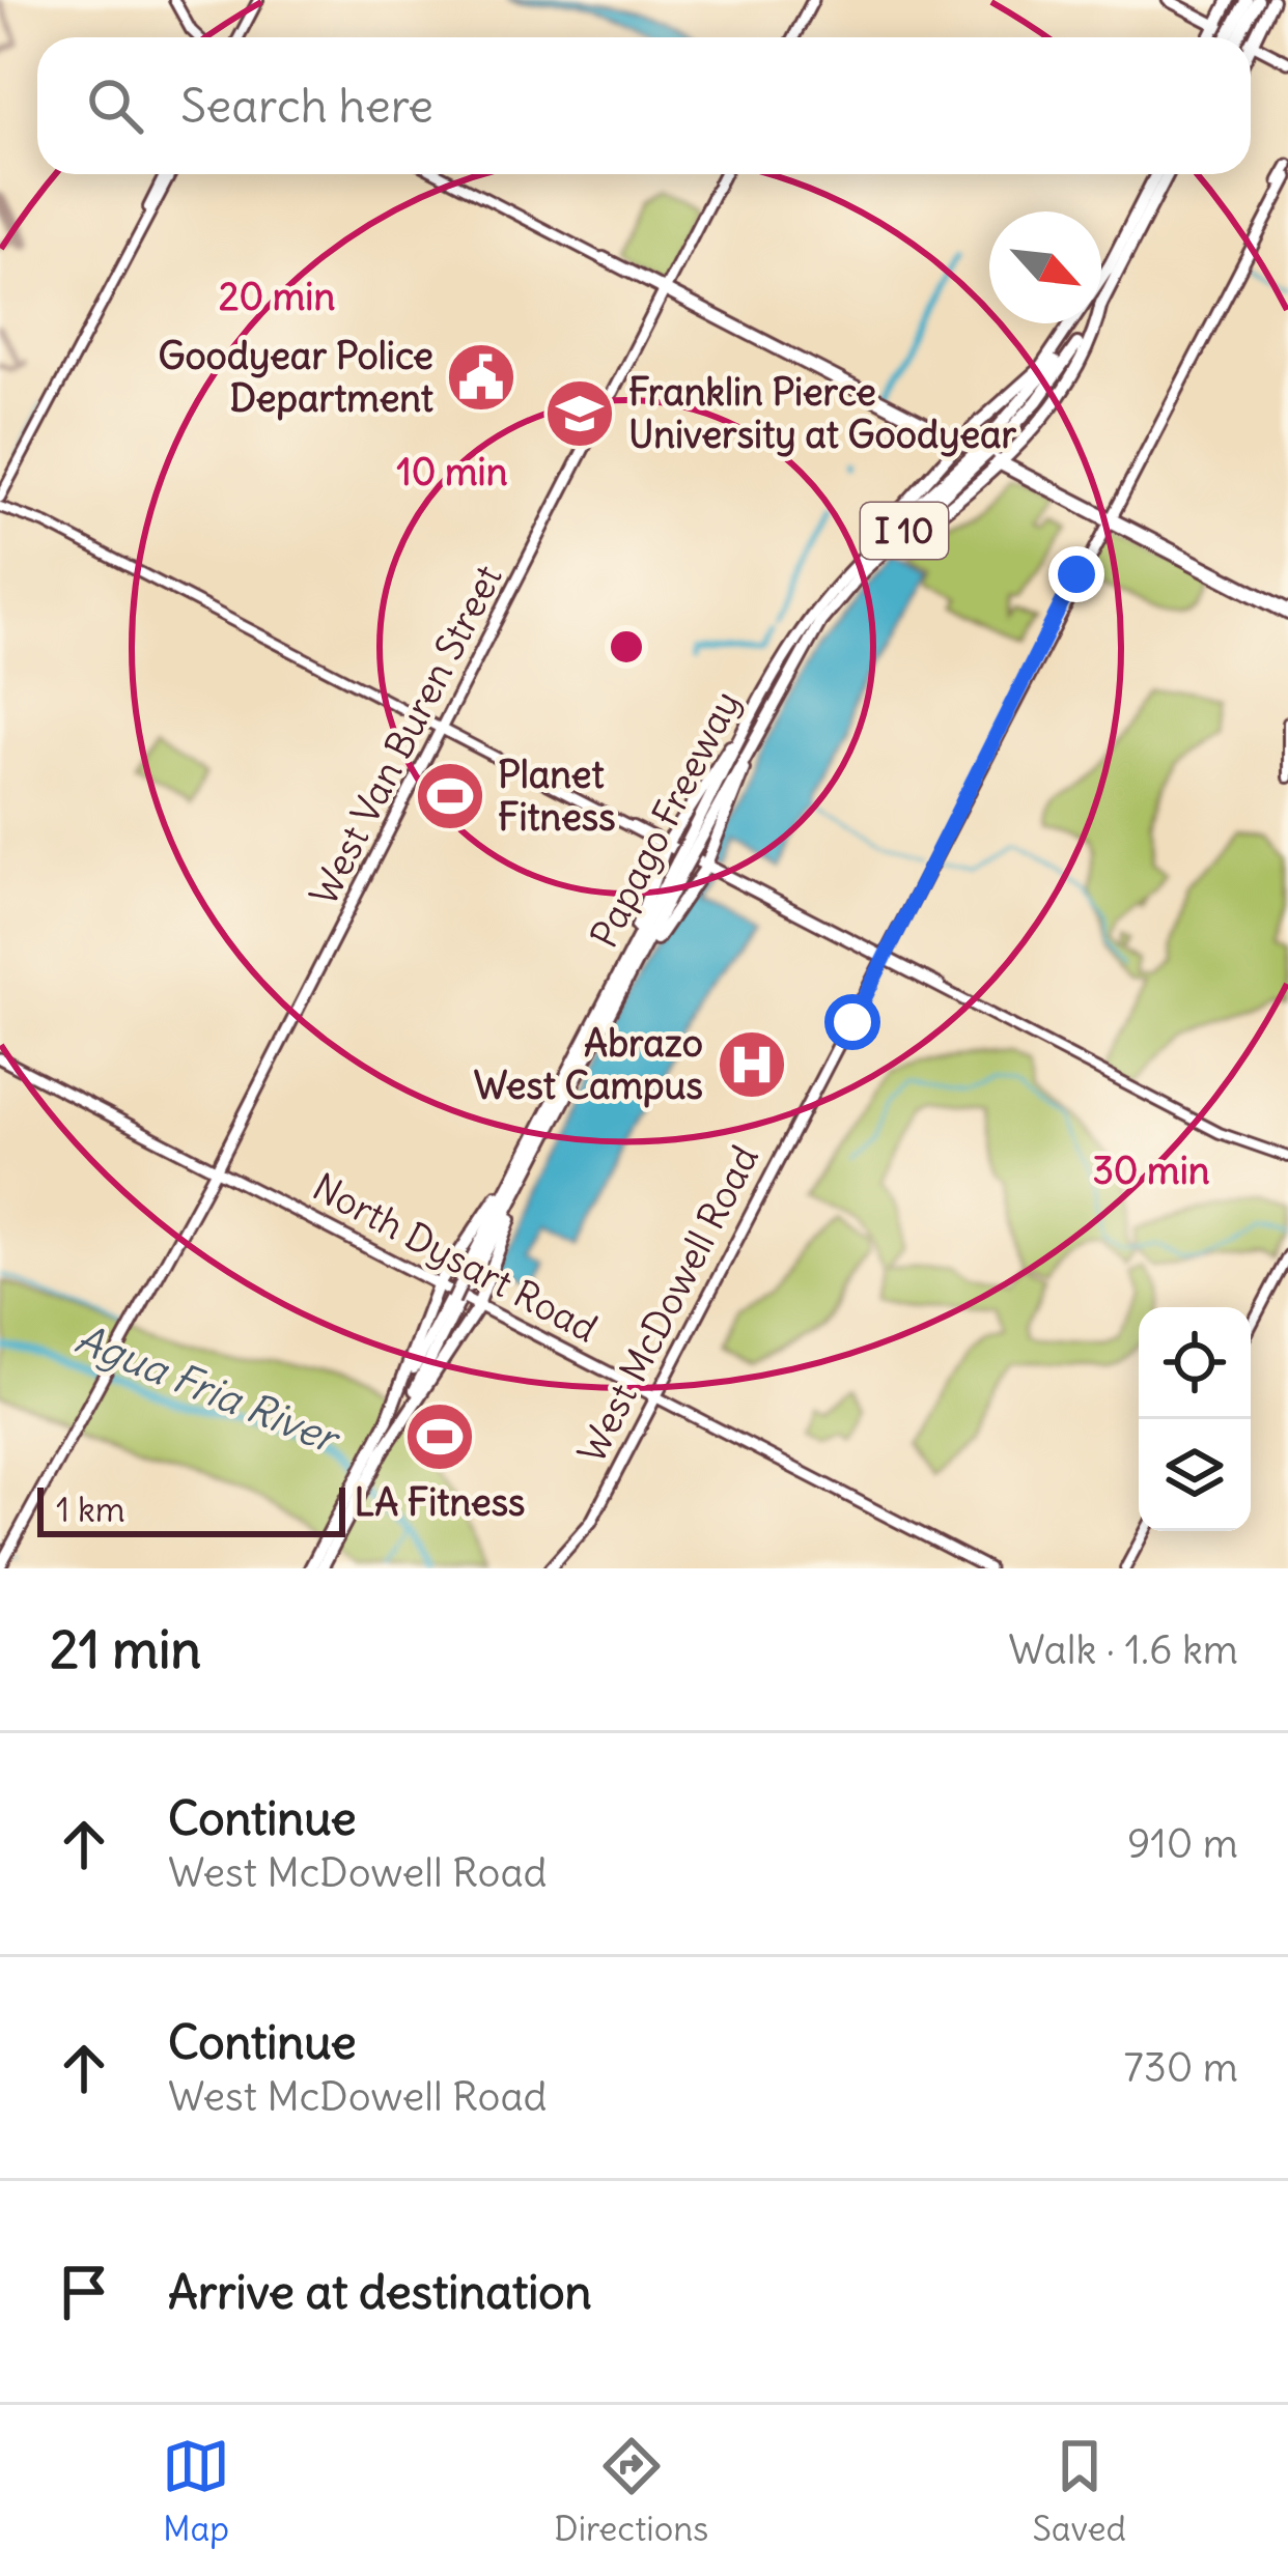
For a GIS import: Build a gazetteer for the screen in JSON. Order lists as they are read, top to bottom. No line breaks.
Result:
{"streets":{"highway":["I 10","Papago Freeway"],"main road":["West Van Buren Street","North Dysart Road","West McDowell Road"]},"crossings":[["West Van Buren Street","North Dysart Road"],["North Dysart Road","West McDowell Road"]],"water":["Agua Fria River"],"places":{"public building":["Goodyear Police Department"],"school or university":["Franklin Pierce University at Goodyear"],"sports":["Planet Fitness","LA Fitness"],"hospital":["Abrazo West Campus"]},"scale_bar":"1 km","north":"bottom right","page":{"search":"Search here","scale":"1 km","heading":["21 min","Walk · 1.6 km"],"list":[["Continue","West McDowell Road","910 m"],["Continue","West McDowell Road","730 m"],"Arrive at destination"],"nav":["Map","Directions","Saved"]},"rings":["20 min","10 min","30 min"]}
